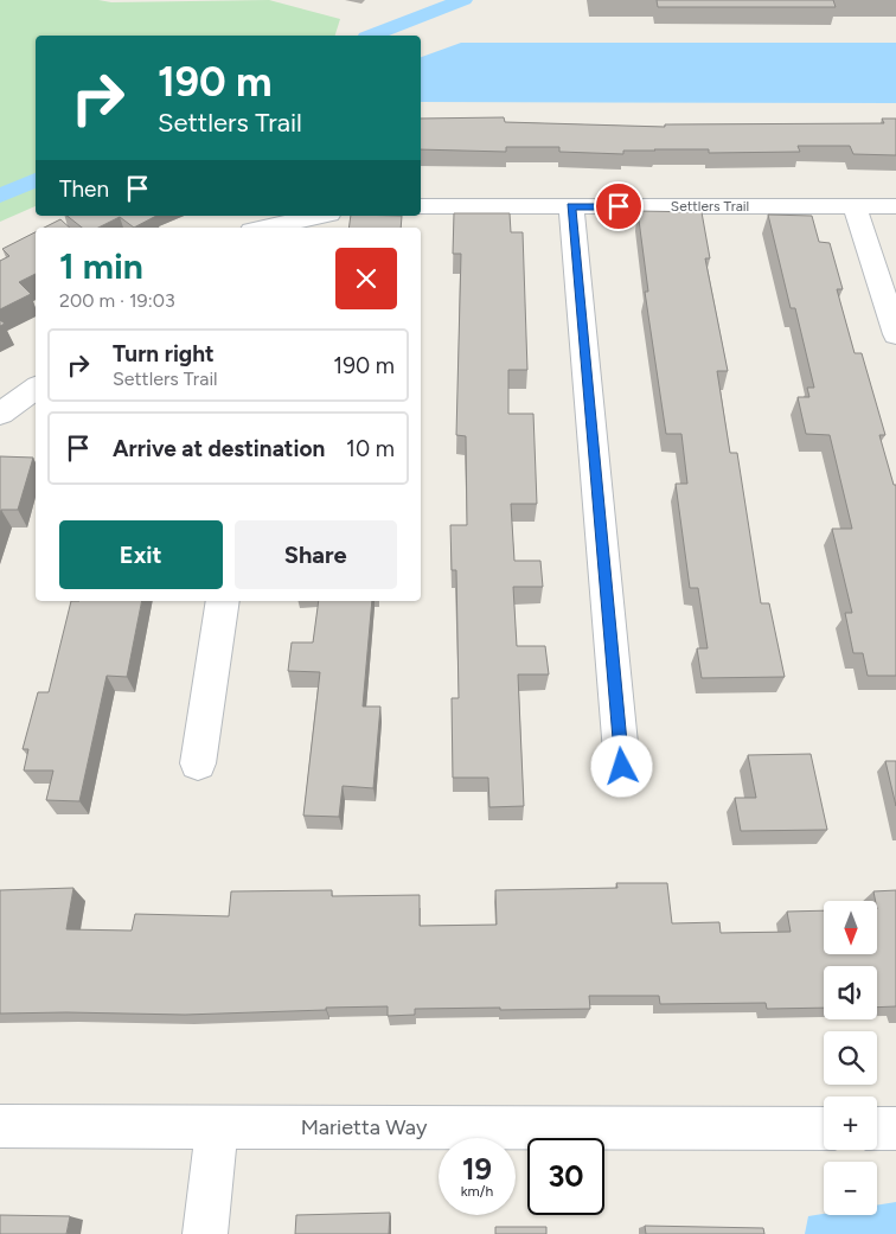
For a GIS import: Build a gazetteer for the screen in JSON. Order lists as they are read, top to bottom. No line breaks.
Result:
{"streets":{"street":["Settlers Trail","Marietta Way"]},"north":"bottom","page":{"turn":["190 m","Settlers Trail"],"then":"Then","heading":["1 min","200 m · 19:03"],"list":[{"name":"Turn right","note":"Settlers Trail","value":"190 m"},{"name":"Arrive at destination","value":"10 m"}],"buttons":["Exit","Share"],"map_buttons":["+","−"],"speed":"19 km/h","limit":"30"}}
